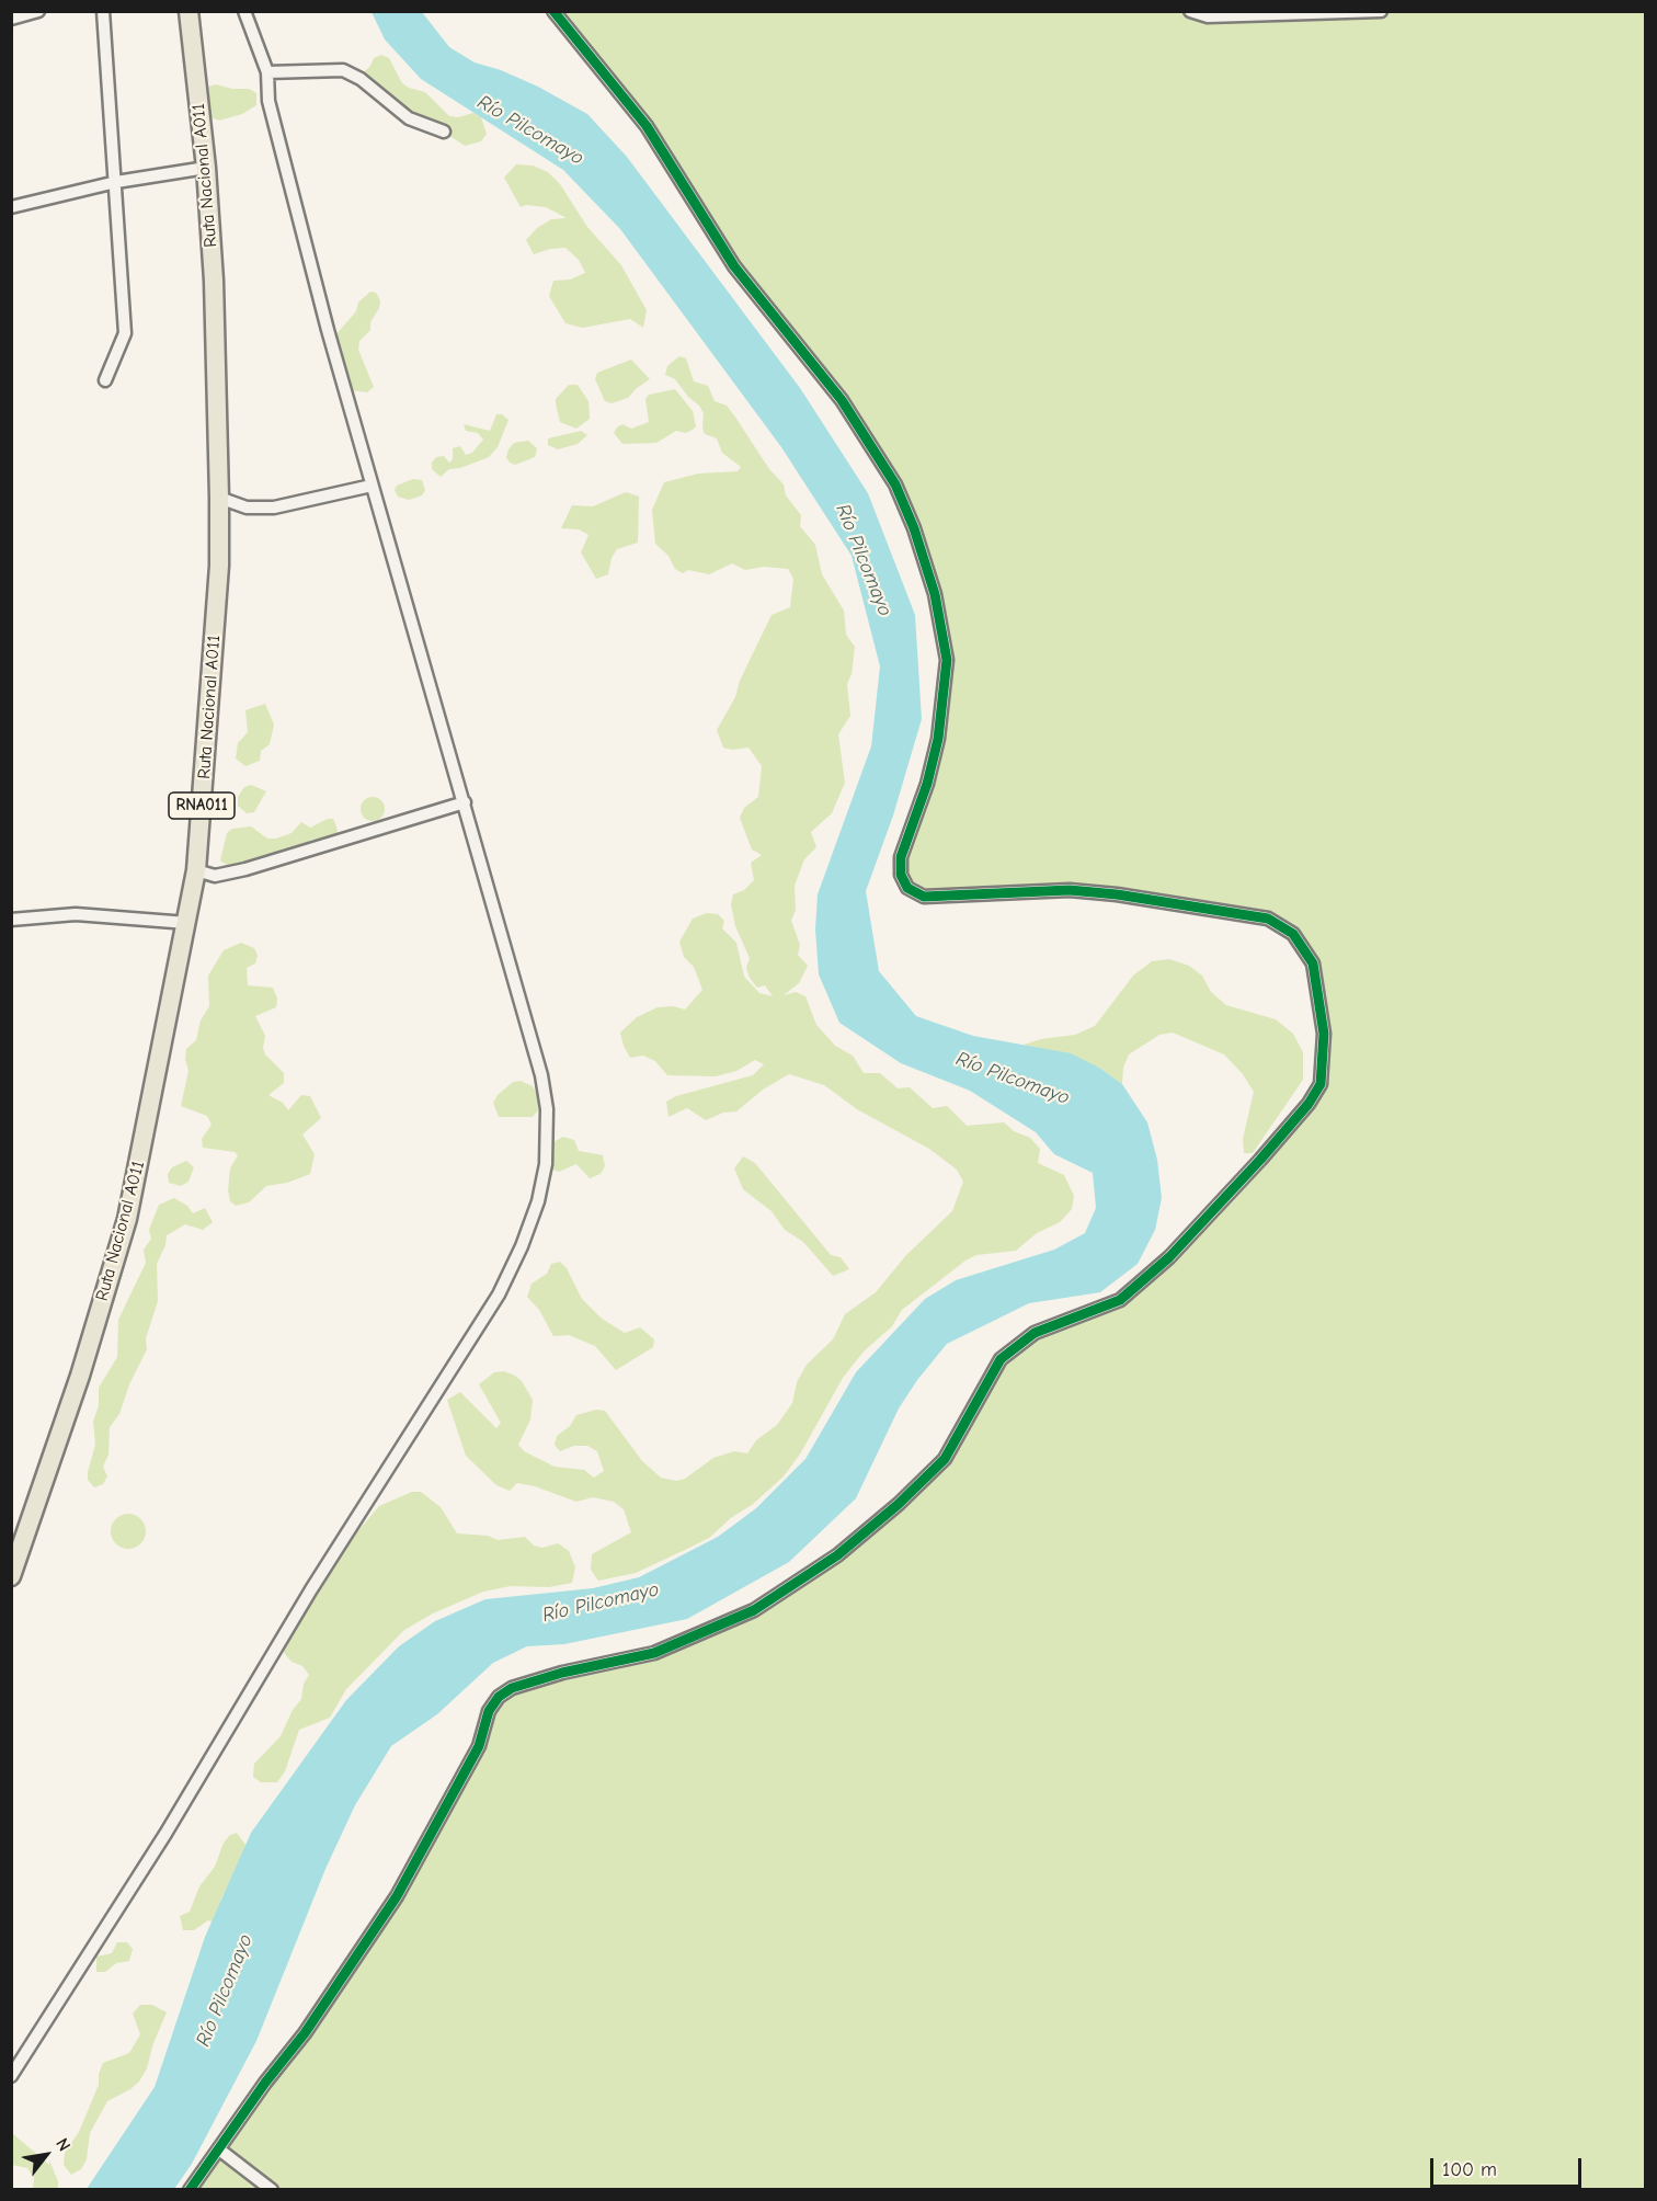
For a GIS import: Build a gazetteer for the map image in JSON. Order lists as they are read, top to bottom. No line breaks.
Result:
{"streets":{"main road":["Ruta Nacional A011","RNA011"]},"water":["Río Pilcomayo"],"scale_bar":"100 m","north":"top right"}
